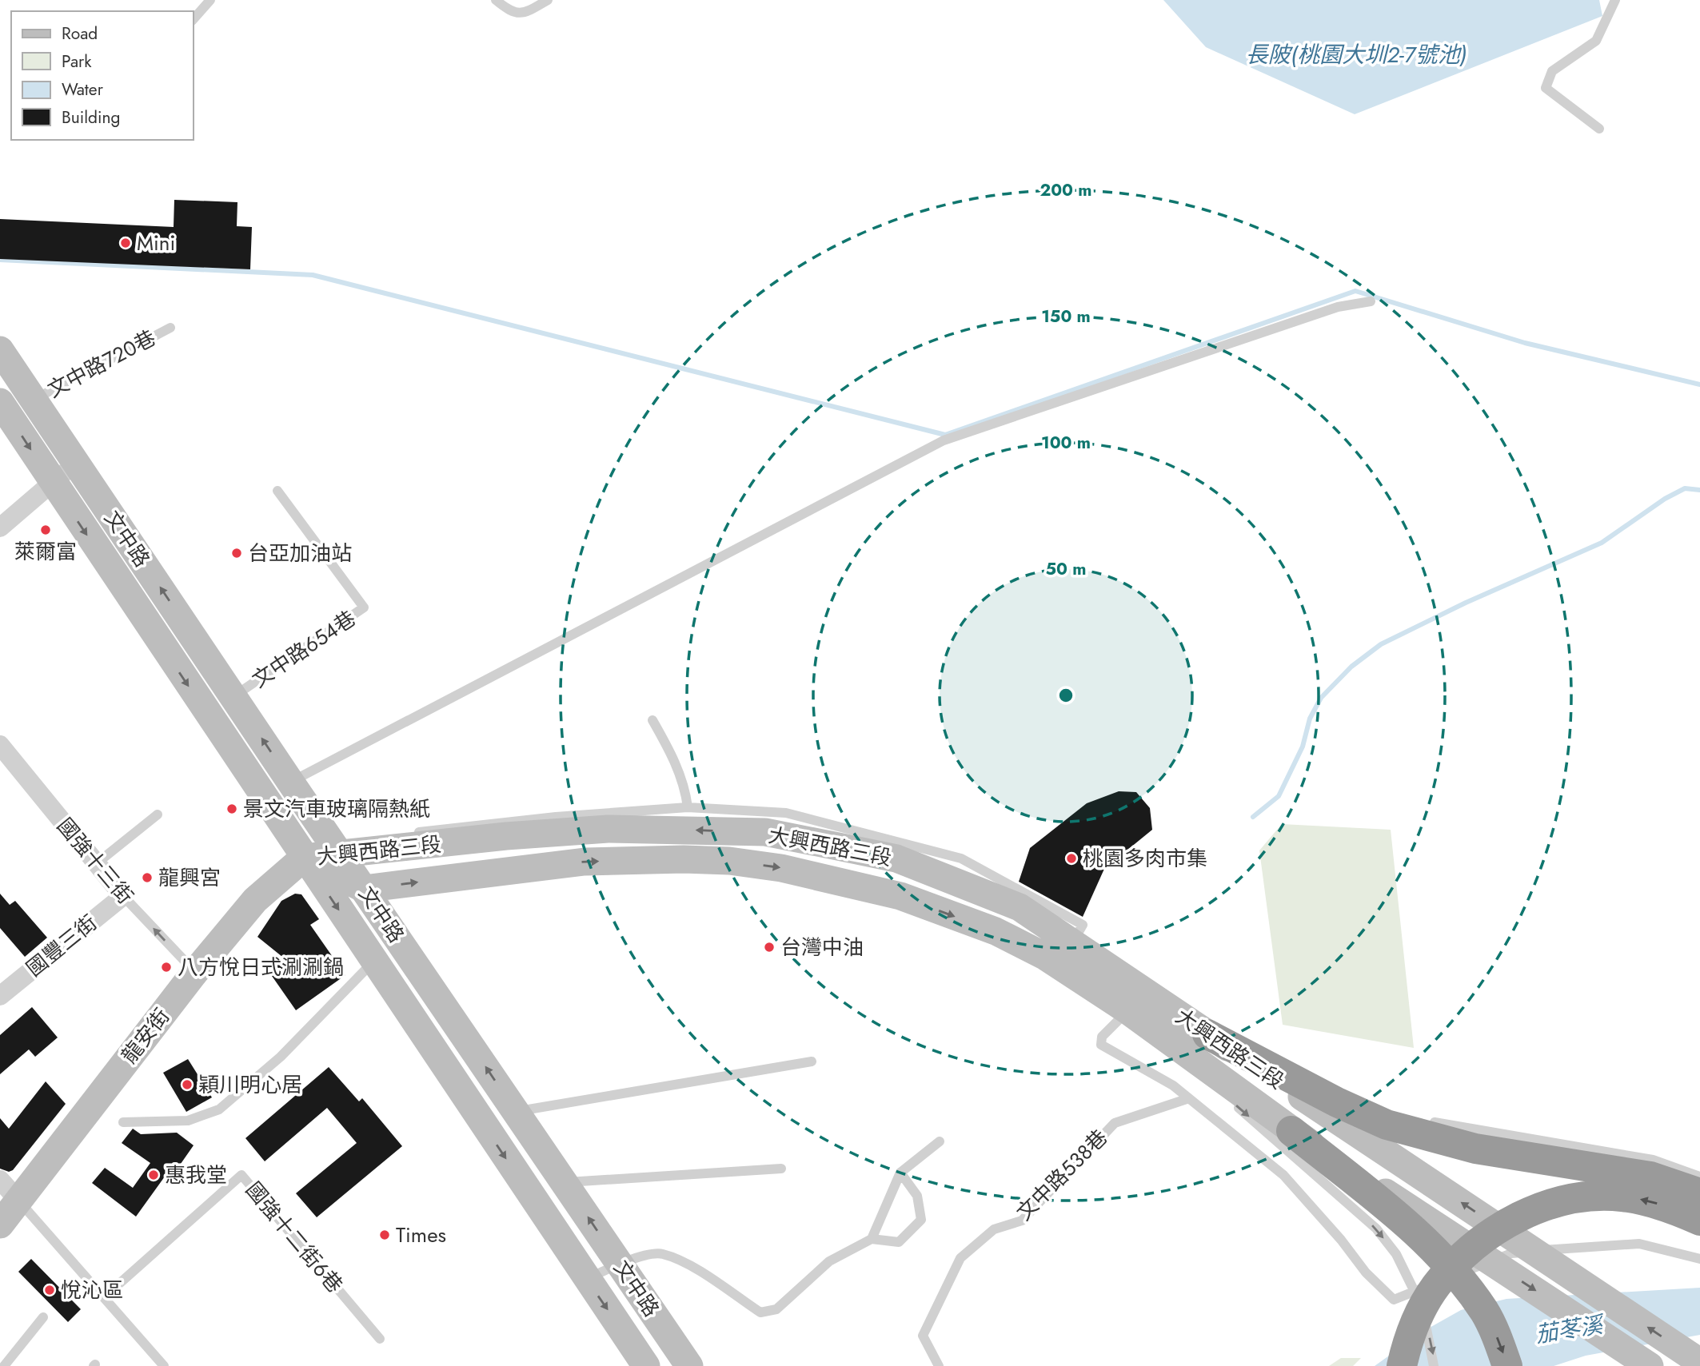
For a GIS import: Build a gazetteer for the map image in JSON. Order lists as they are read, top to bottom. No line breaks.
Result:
{"streets":{"street":["文中路","大興西路三段","國強十三街","國豐三街","龍安街"],"lane":["文中路720巷","文中路654巷","文中路538巷","國強十二街6巷"]},"crossings":[["文中路720巷","文中路"],["文中路","文中路654巷"],["文中路","大興西路三段"],["文中路","龍安街"],["大興西路三段","龍安街"],["國強十三街","國豐三街"],["國強十三街","龍安街"]],"one_way":["國強十三街"],"water":["長陂(桃園大圳2-7號池)","茄苳溪"],"places":["Mini","萊爾富","台亞加油站","景文汽車玻璃隔熱紙","桃園多肉市集","龍興宮","台灣中油","八方悅日式涮涮鍋","穎川明心居","惠我堂","Times","悅沁區"],"legend":["Road","Park","Water","Building"],"rings":["200 m","150 m","100 m","50 m"]}
